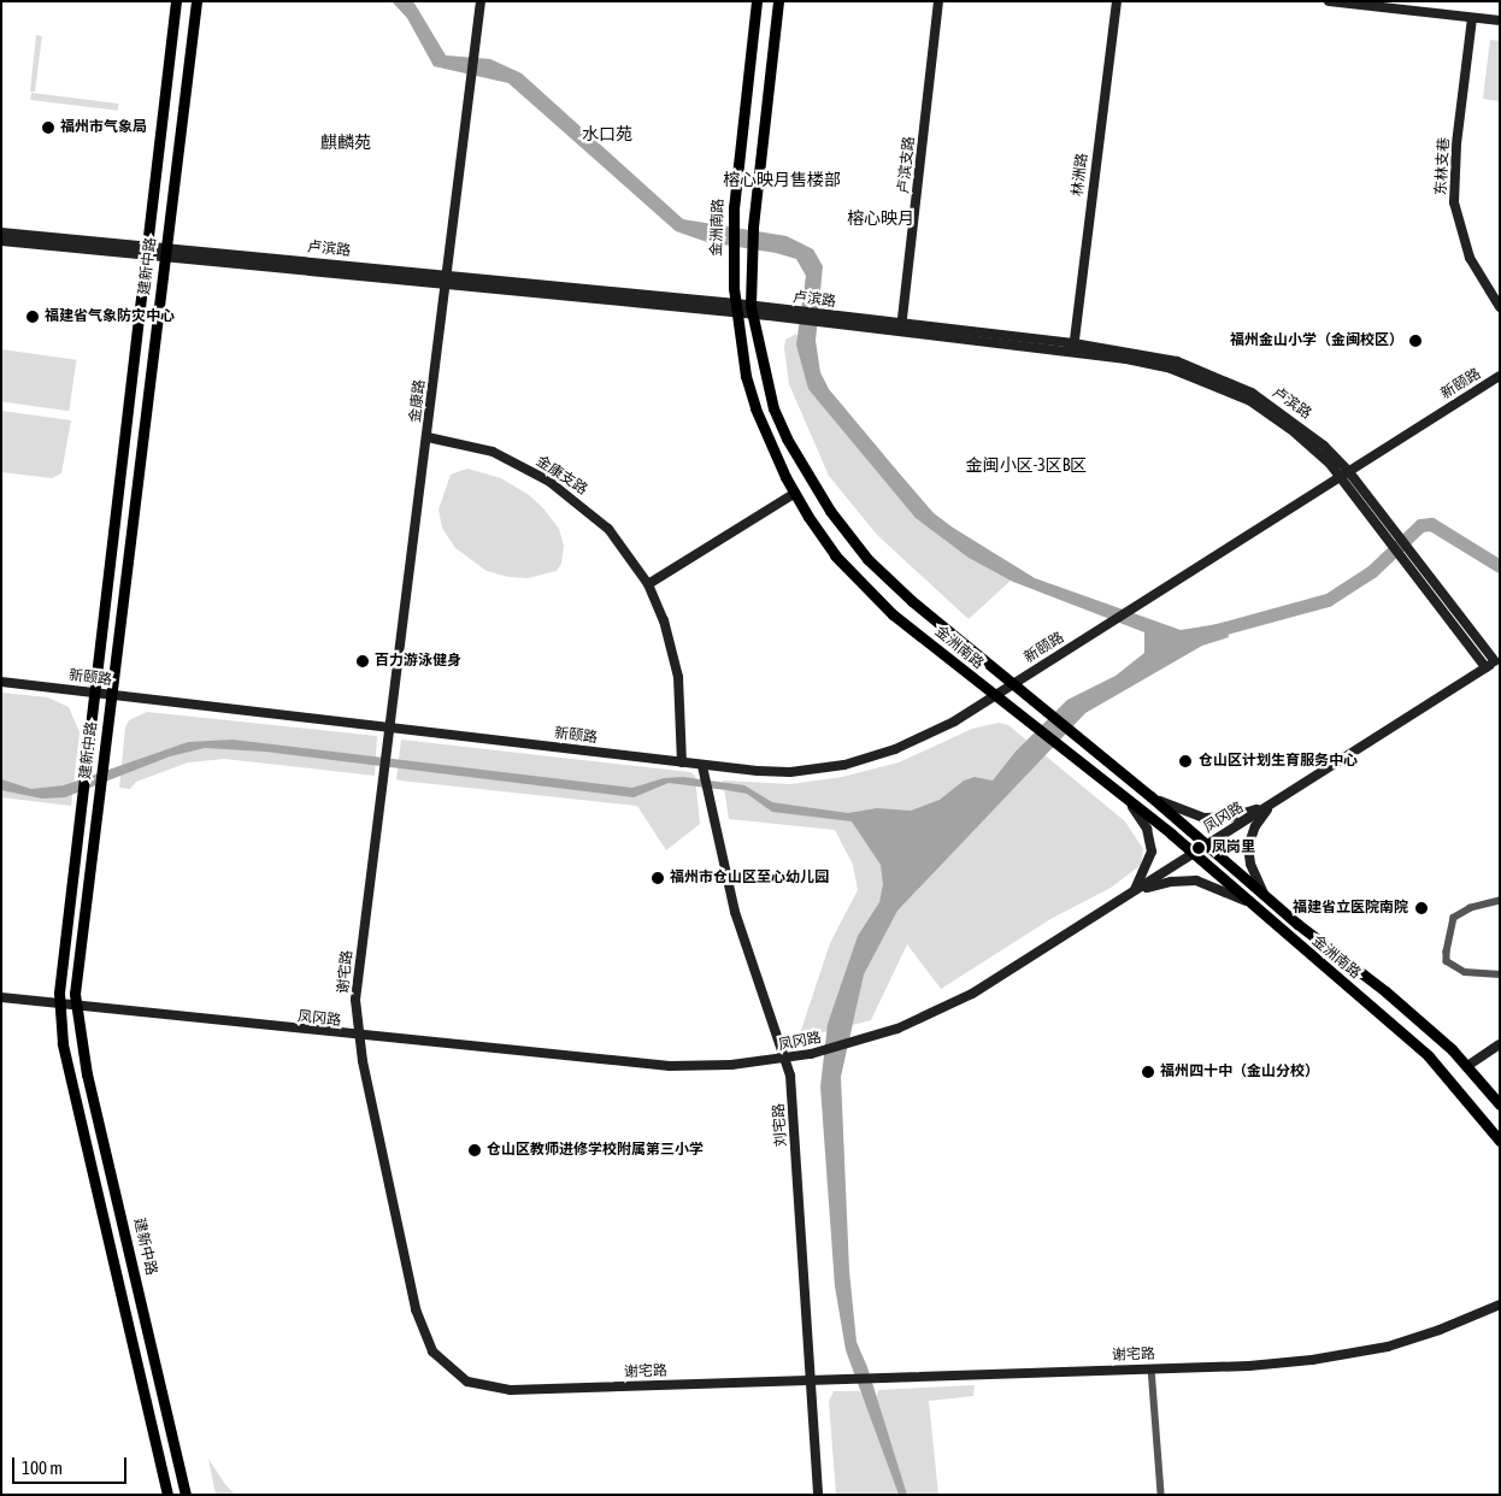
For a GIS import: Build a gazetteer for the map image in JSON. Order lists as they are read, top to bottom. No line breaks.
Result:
{"streets":{"main road":["金洲南路","建新中路"],"street":["卢滨支路","东林支巷","林洲路","卢滨路","新颐路","金康路","金康支路","凤冈路","谢宅路","刘宅路"]},"crossings":[["卢滨支路","卢滨路"],["林洲路","卢滨路"],["金洲南路","卢滨路"],["金洲南路","新颐路"],["金洲南路","凤冈路"],["卢滨路","新颐路"],["卢滨路","凤冈路"],["建新中路","新颐路"],["建新中路","凤冈路"],["新颐路","金康路"],["新颐路","金康支路"],["新颐路","谢宅路"],["新颐路","刘宅路"],["金康路","金康支路"],["金康路","谢宅路"],["凤冈路","谢宅路"],["凤冈路","刘宅路"],["谢宅路","刘宅路"]],"districts":["水口苑","麒麟苑","榕心映月售楼部","榕心映月","金闽小区-3区B区"],"places":["福州市气象局","福建省气象防灾中心","福州金山小学（金闽校区）","百力游泳健身","仓山区计划生育服务中心","凤岗里","福州市仓山区至心幼儿园","福建省立医院南院","福州四十中（金山分校）","仓山区教师进修学校附属第三小学"],"scale_bar":"100 m"}
